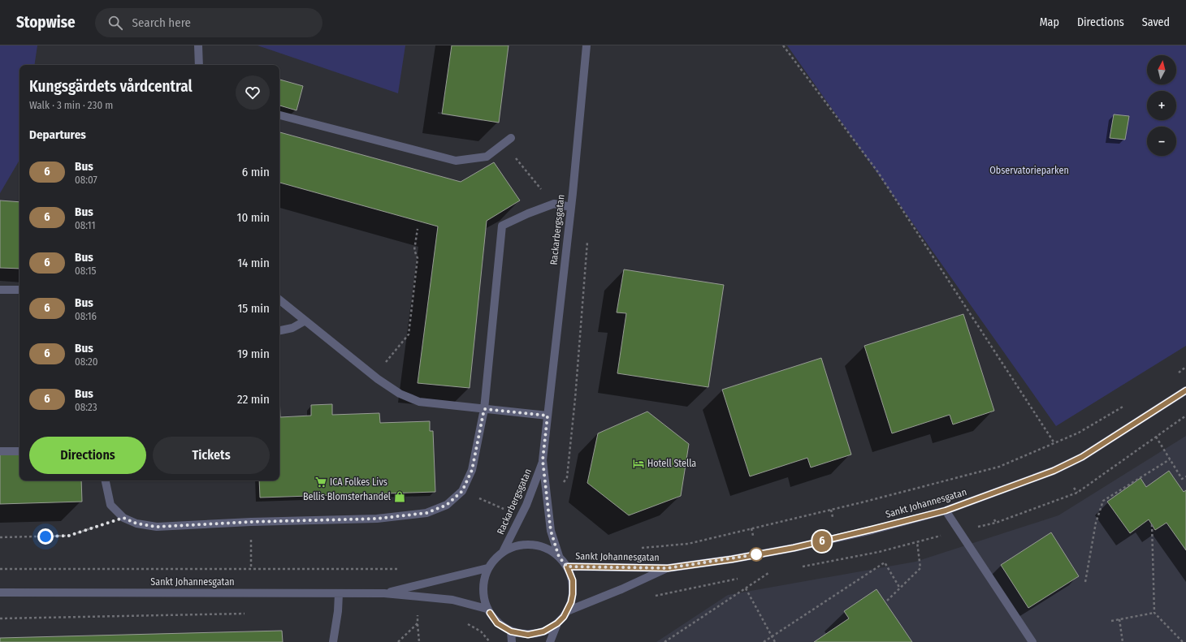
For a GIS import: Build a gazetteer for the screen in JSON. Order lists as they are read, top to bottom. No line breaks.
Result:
{"streets":{"street":["Rackarbergsgatan","Sankt Johannesgatan"]},"crossings":[["Rackarbergsgatan","Sankt Johannesgatan"]],"parks":["Observatorieparken"],"places":{"hotel":["Hotell Stella"],"supermarket":["ICA Folkes Livs"],"shop":["Bellis Blomsterhandel"]},"lines":["bus line 6"],"north":"top","page":{"header":"Stopwise","search":"Search here","nav":["Map","Directions","Saved"],"on_map":"6","map_buttons":["+","−"],"heading":[["Kungsgärdets vårdcentral","Walk · 3 min · 230 m"],"Departures"],"list":[{"mark":"6","name":"Bus","note":"08:07","value":"6 min"},{"mark":"6","name":"Bus","note":"08:11","value":"10 min"},{"mark":"6","name":"Bus","note":"08:15","value":"14 min"},{"mark":"6","name":"Bus","note":"08:16","value":"15 min"},{"mark":"6","name":"Bus","note":"08:20","value":"19 min"},{"mark":"6","name":"Bus","note":"08:23","value":"22 min"}],"buttons":["Directions","Tickets"]}}
